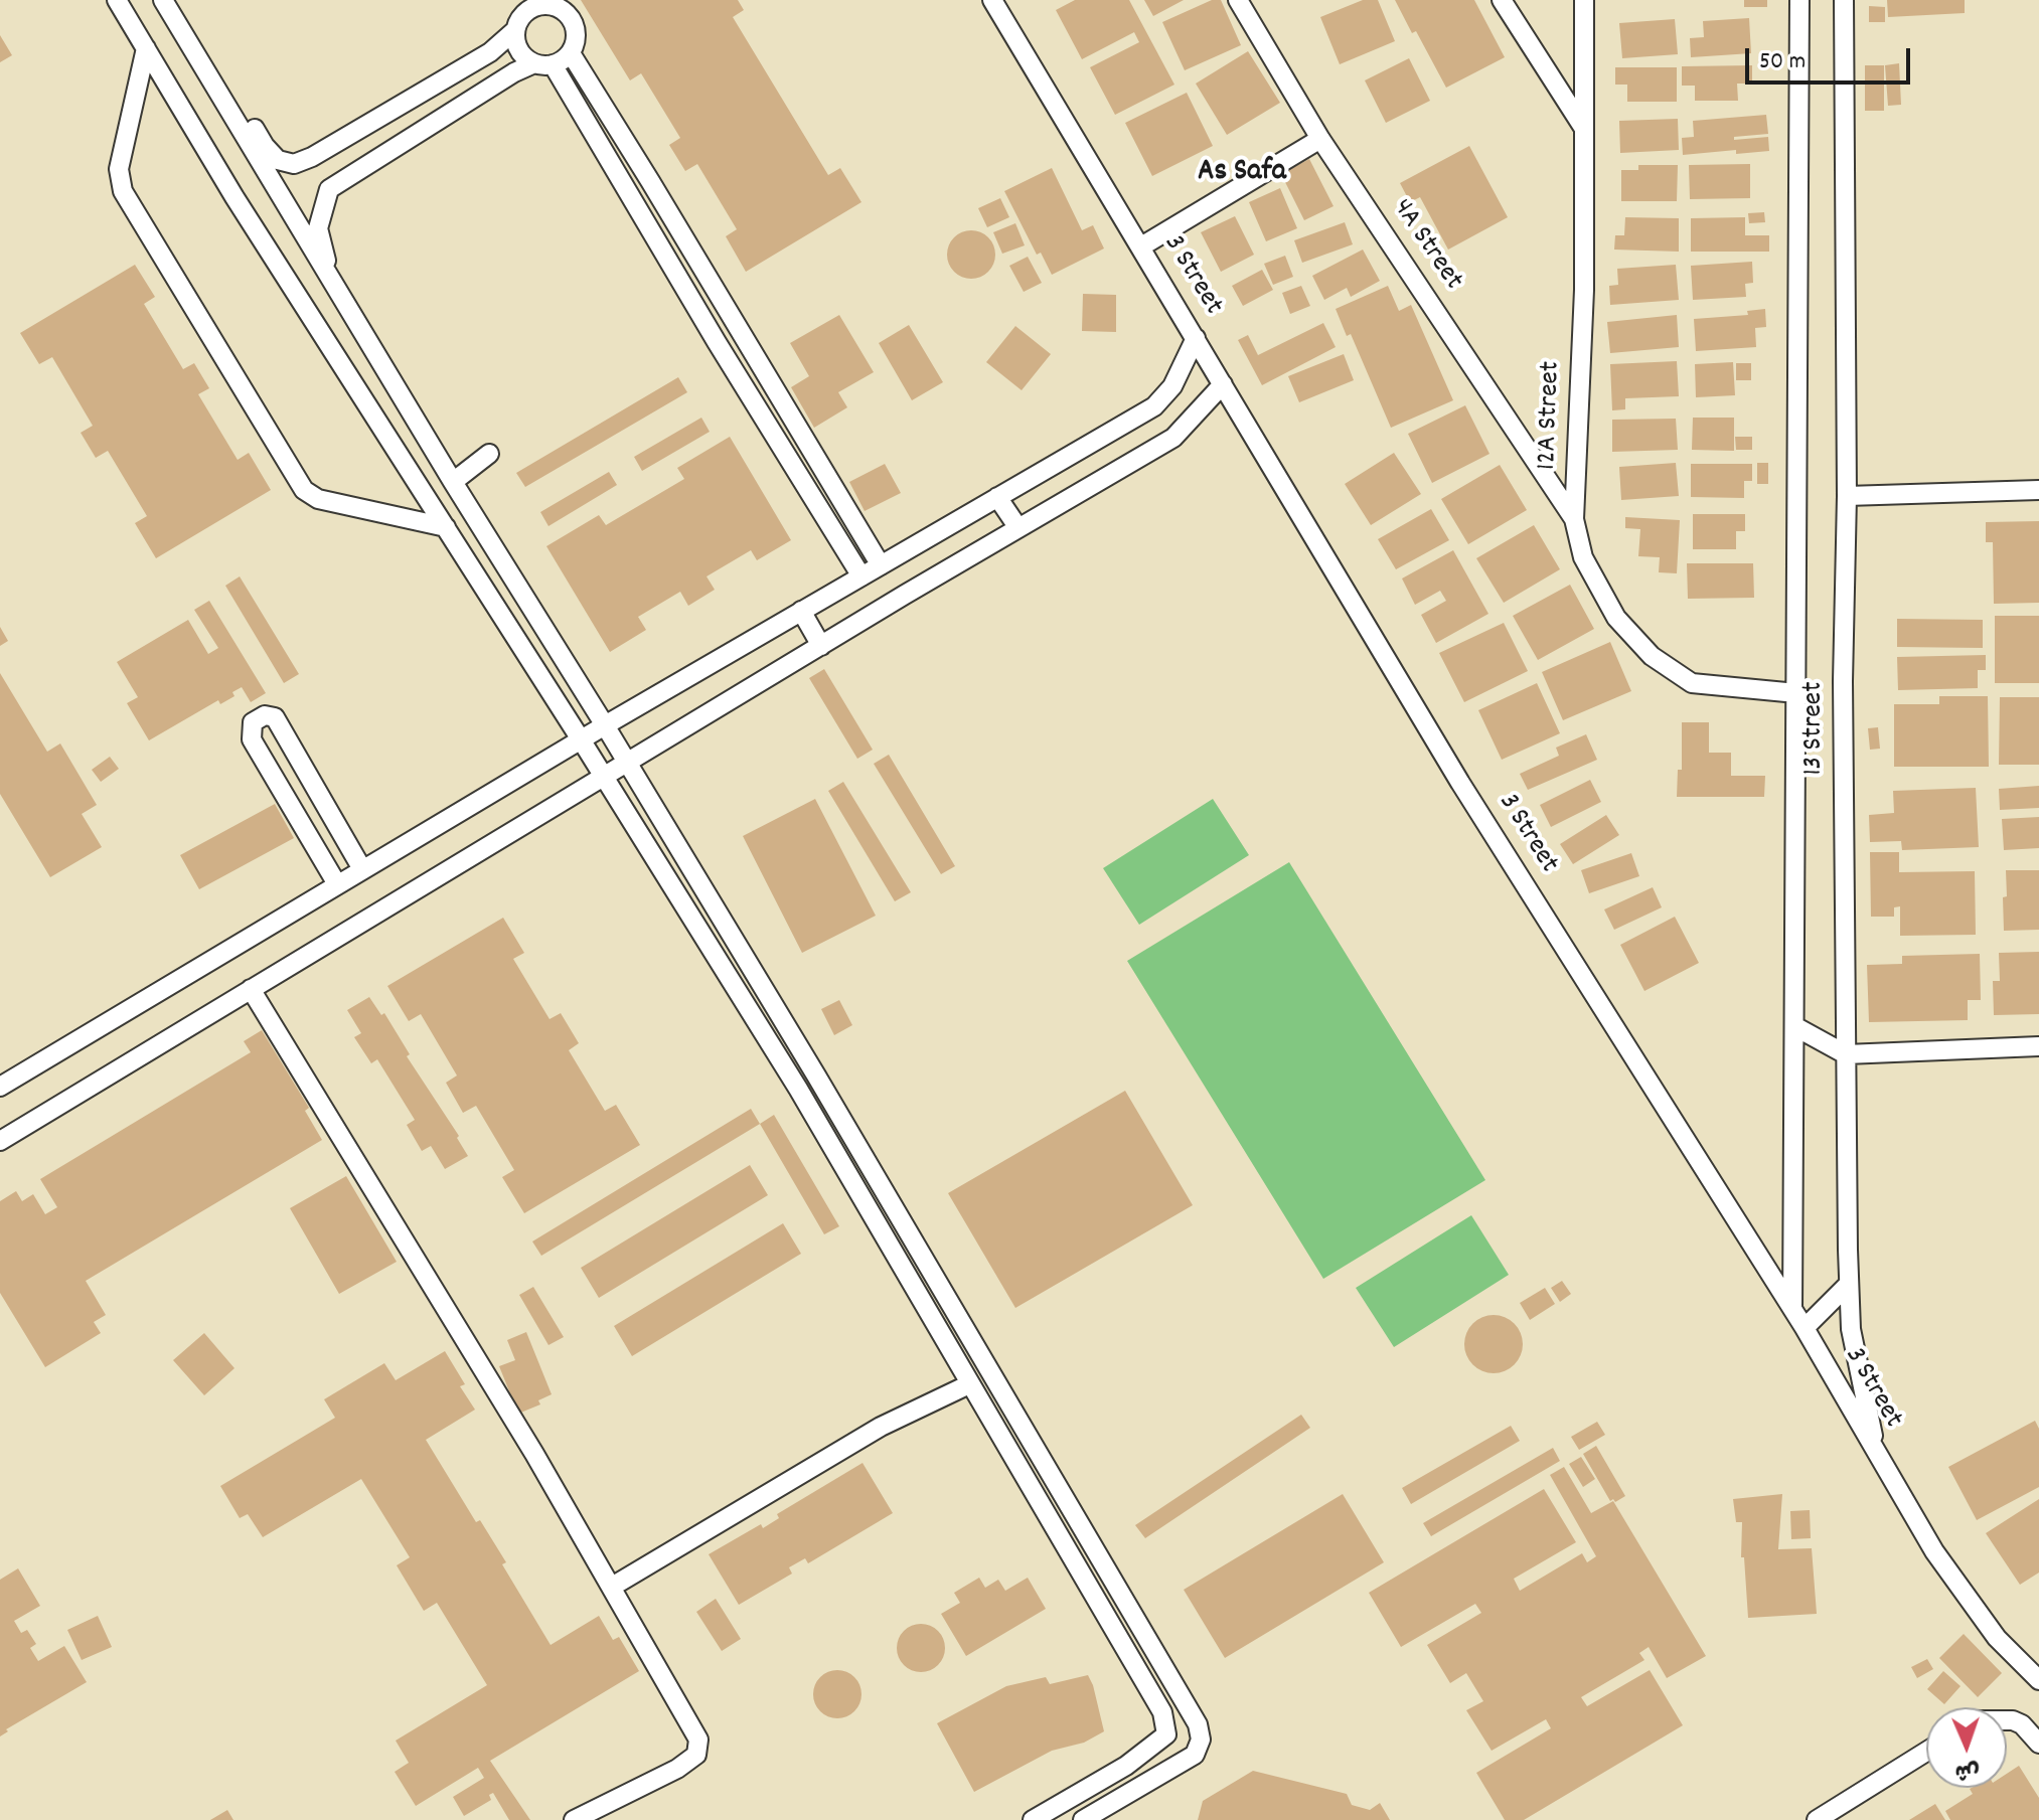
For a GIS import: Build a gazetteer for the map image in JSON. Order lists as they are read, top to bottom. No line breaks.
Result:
{"streets":{"street":["4A Street","3 Street","12A Street","13 Street"]},"crossings":[["4A Street","12A Street"],["3 Street","13 Street"],["12A Street","13 Street"]],"districts":["As Safa"],"scale_bar":"50 m","north":"bottom"}
